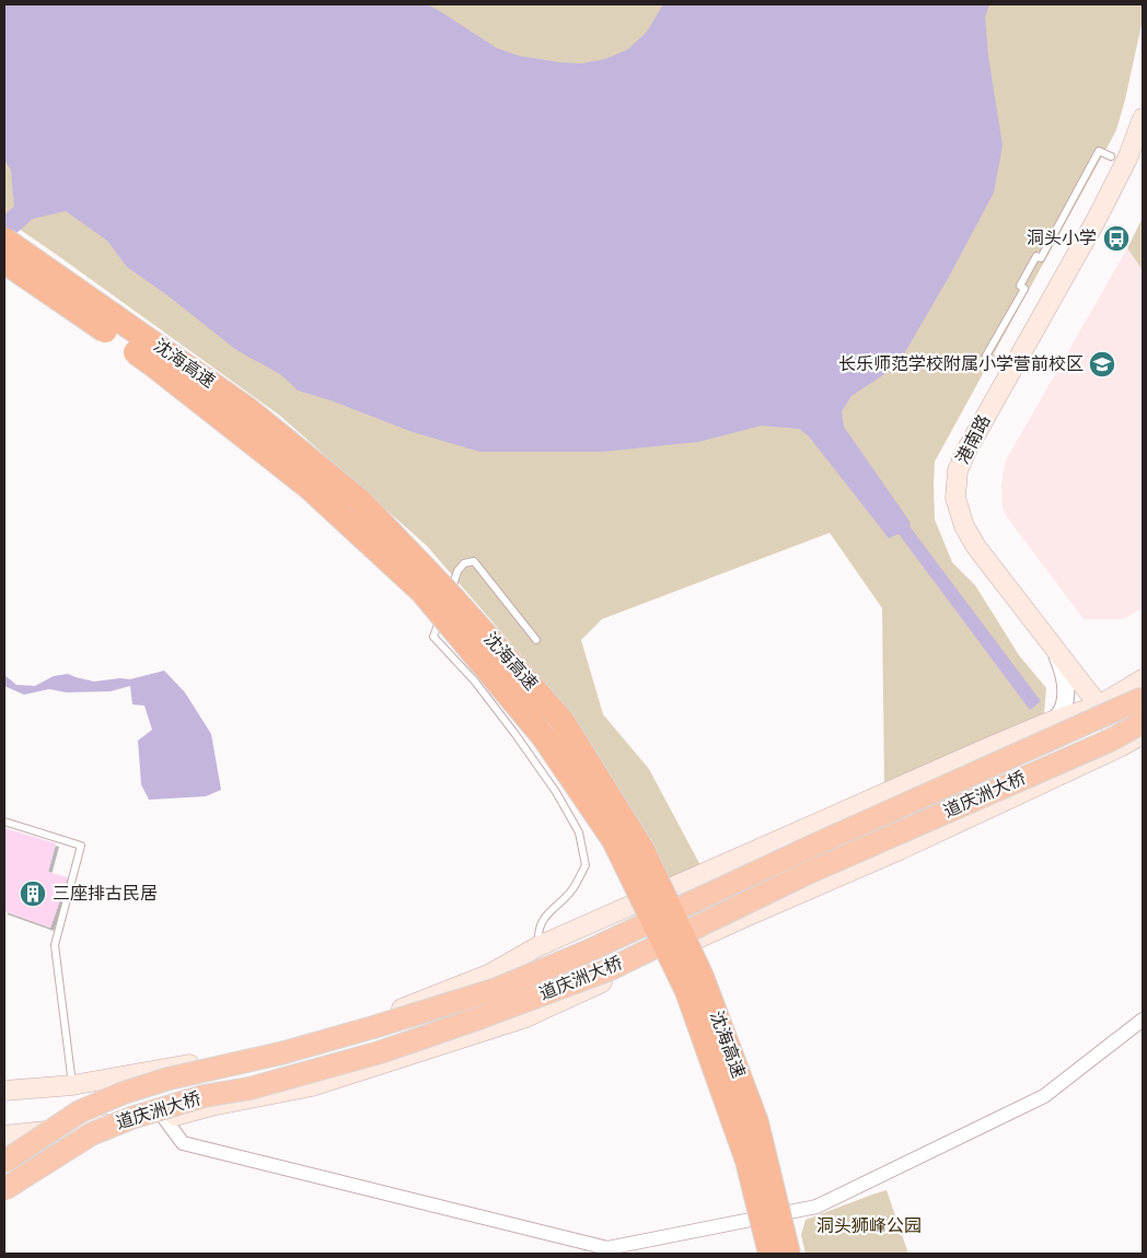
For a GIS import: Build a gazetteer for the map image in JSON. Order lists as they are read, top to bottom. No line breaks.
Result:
{"streets":{"highway":["沈海高速","道庆洲大桥"],"main road":["港南路"]},"crossings":[["港南路","道庆洲大桥"]],"parks":["洞头狮峰公园"],"places":{"bus stop":["洞头小学"],"school or university":["长乐师范学校附属小学营前校区"],"building":["三座排古民居"]}}
